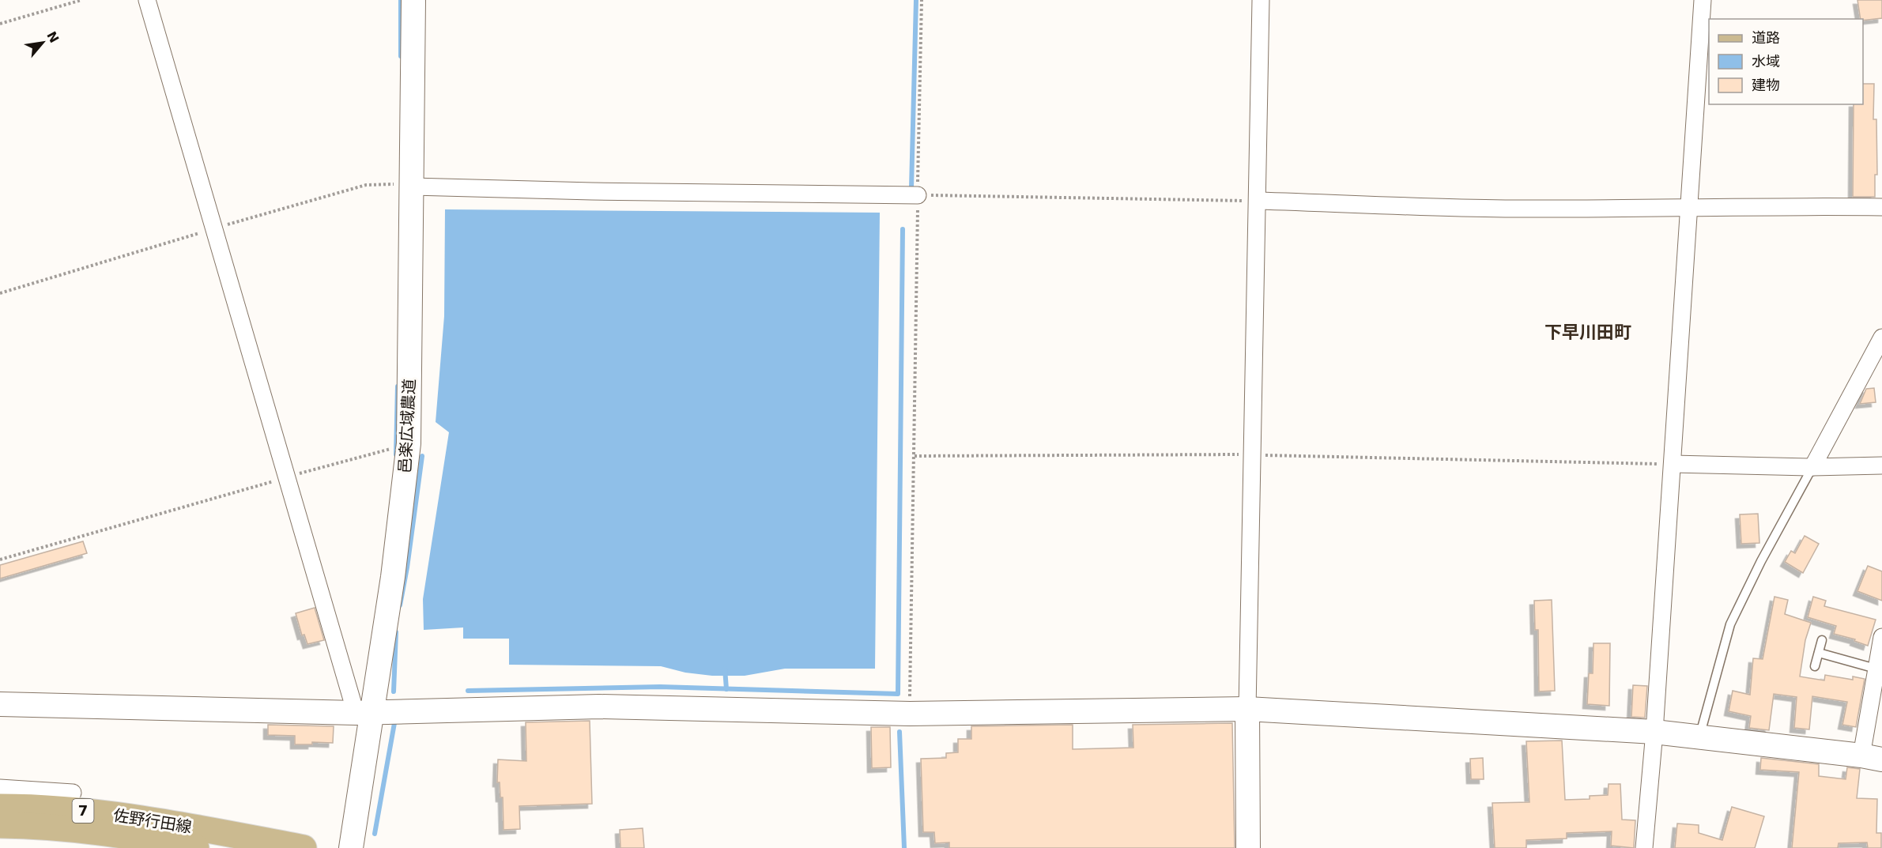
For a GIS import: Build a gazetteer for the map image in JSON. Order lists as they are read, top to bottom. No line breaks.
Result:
{"streets":{"main road":["7","佐野行田線"],"street":["邑楽広域農道"]},"districts":["下早川田町"],"legend":["道路","水域","建物"],"north":"top right"}
